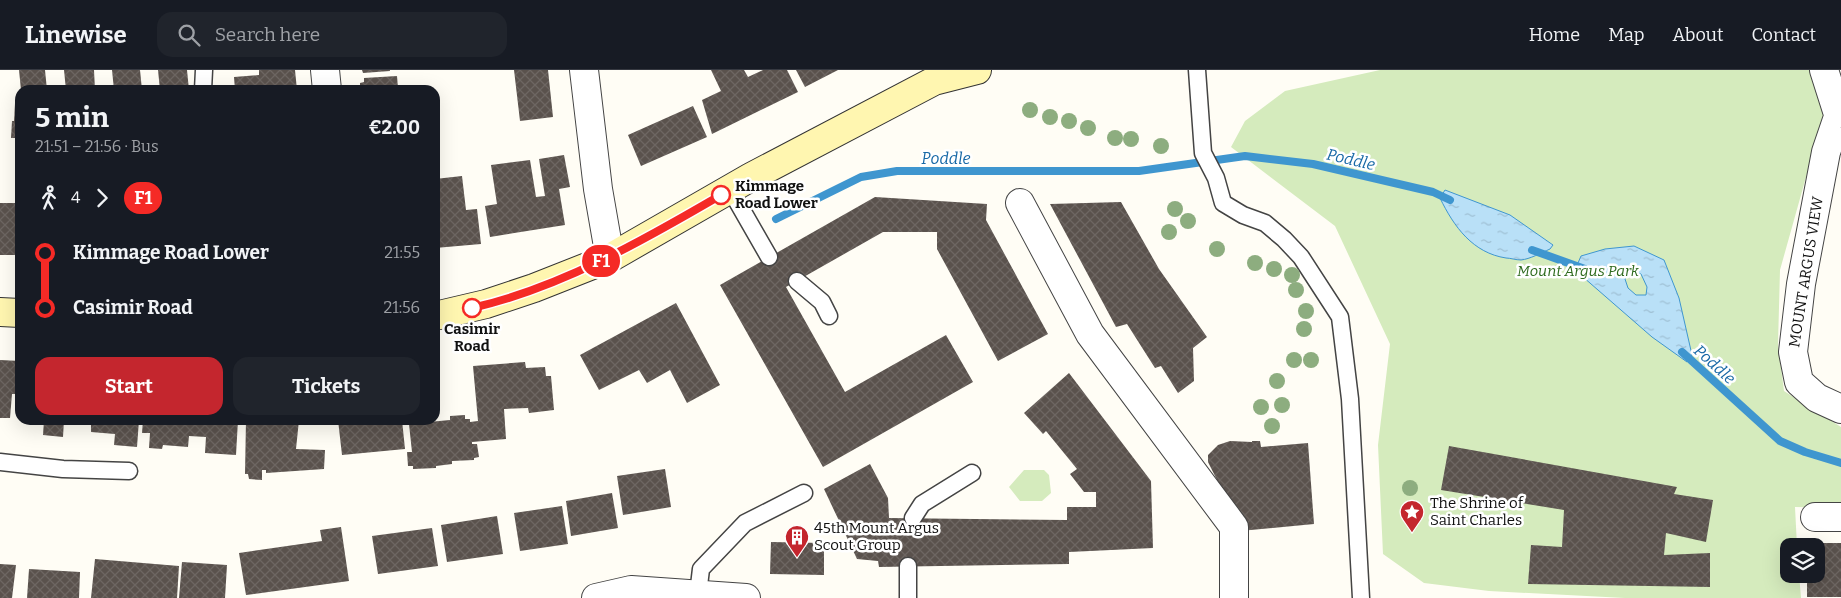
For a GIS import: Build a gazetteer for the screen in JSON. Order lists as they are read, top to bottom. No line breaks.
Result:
{"streets":{"street":["MOUNT ARGUS VIEW"]},"water":["Poddle"],"parks":["Mount Argus Park"],"places":{"other":["Kimmage Road Lower","Casimir Road"],"place":["The Shrine of Saint Charles"],"building":["45th Mount Argus Scout Group"]},"lines":["bus line F1"],"page":{"header":"Linewise","search":"Search here","nav":["Home","Map","About","Contact"],"on_map":"F1","heading":["5 min","21:51 – 21:56 · Bus","€2.00"],"legs":["4","F1"],"list":[{"name":"Kimmage Road Lower","value":"21:55"},{"name":"Casimir Road","value":"21:56"}],"buttons":["Start","Tickets"]}}
